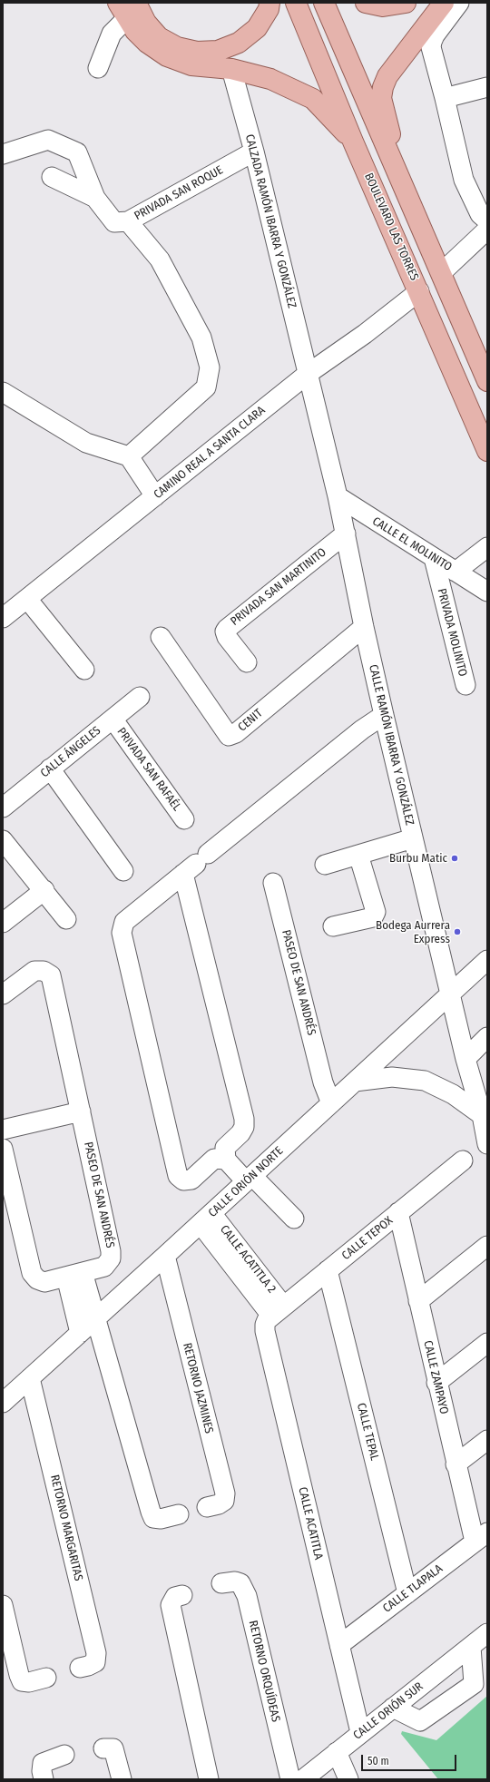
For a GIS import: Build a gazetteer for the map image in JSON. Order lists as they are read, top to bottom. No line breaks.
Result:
{"streets":{"main road":["BOULEVARD LAS TORRES"],"street":["PRIVADA SAN ROQUE","CALZADA RAMÓN IBARRA Y GONZÁLEZ","CAMINO REAL A SANTA CLARA","CALLE EL MOLINITO","PRIVADA SAN MARTINITO","PRIVADA MOLINITO","CENIT","CALLE RAMÓN IBARRA Y GONZÁLEZ","CALLE ÁNGELES","PRIVADA SAN RAFAÉL","PASEO DE SAN ANDRÉS","CALLE ORIÓN NORTE","CALLE TEPOX","CALLE ACATITLA 2","CALLE ZAMPAYO","RETORNO JAZMINES","CALLE TEPAL","CALLE ACATITLA","RETORNO MARGARITAS","CALLE TLAPALA","RETORNO ORQUÍDEAS","CALLE ORIÓN SUR"]},"crossings":[["PRIVADA SAN ROQUE","CALZADA RAMÓN IBARRA Y GONZÁLEZ"],["CALZADA RAMÓN IBARRA Y GONZÁLEZ","CAMINO REAL A SANTA CLARA"],["CALZADA RAMÓN IBARRA Y GONZÁLEZ","CALLE RAMÓN IBARRA Y GONZÁLEZ"],["BOULEVARD LAS TORRES","CAMINO REAL A SANTA CLARA"],["CAMINO REAL A SANTA CLARA","CALLE RAMÓN IBARRA Y GONZÁLEZ"],["CALLE EL MOLINITO","PRIVADA MOLINITO"],["CALLE EL MOLINITO","CALLE RAMÓN IBARRA Y GONZÁLEZ"],["PRIVADA SAN MARTINITO","CALLE RAMÓN IBARRA Y GONZÁLEZ"],["CENIT","CALLE RAMÓN IBARRA Y GONZÁLEZ"],["CALLE RAMÓN IBARRA Y GONZÁLEZ","CALLE ORIÓN NORTE"],["CALLE ÁNGELES","PRIVADA SAN RAFAÉL"],["PASEO DE SAN ANDRÉS","CALLE ORIÓN NORTE"],["CALLE ORIÓN NORTE","CALLE ACATITLA 2"],["CALLE ORIÓN NORTE","RETORNO JAZMINES"],["CALLE ORIÓN NORTE","RETORNO MARGARITAS"],["CALLE TEPOX","CALLE ACATITLA 2"],["CALLE TEPOX","CALLE ZAMPAYO"],["CALLE TEPOX","CALLE TEPAL"],["CALLE TEPOX","CALLE ACATITLA"],["CALLE ACATITLA 2","CALLE ACATITLA"],["CALLE ZAMPAYO","CALLE TLAPALA"],["CALLE TEPAL","CALLE TLAPALA"],["CALLE ACATITLA","CALLE TLAPALA"],["CALLE ACATITLA","CALLE ORIÓN SUR"]],"places":["Burbu Matic","Bodega Aurrera Express"],"scale_bar":"50 m"}
